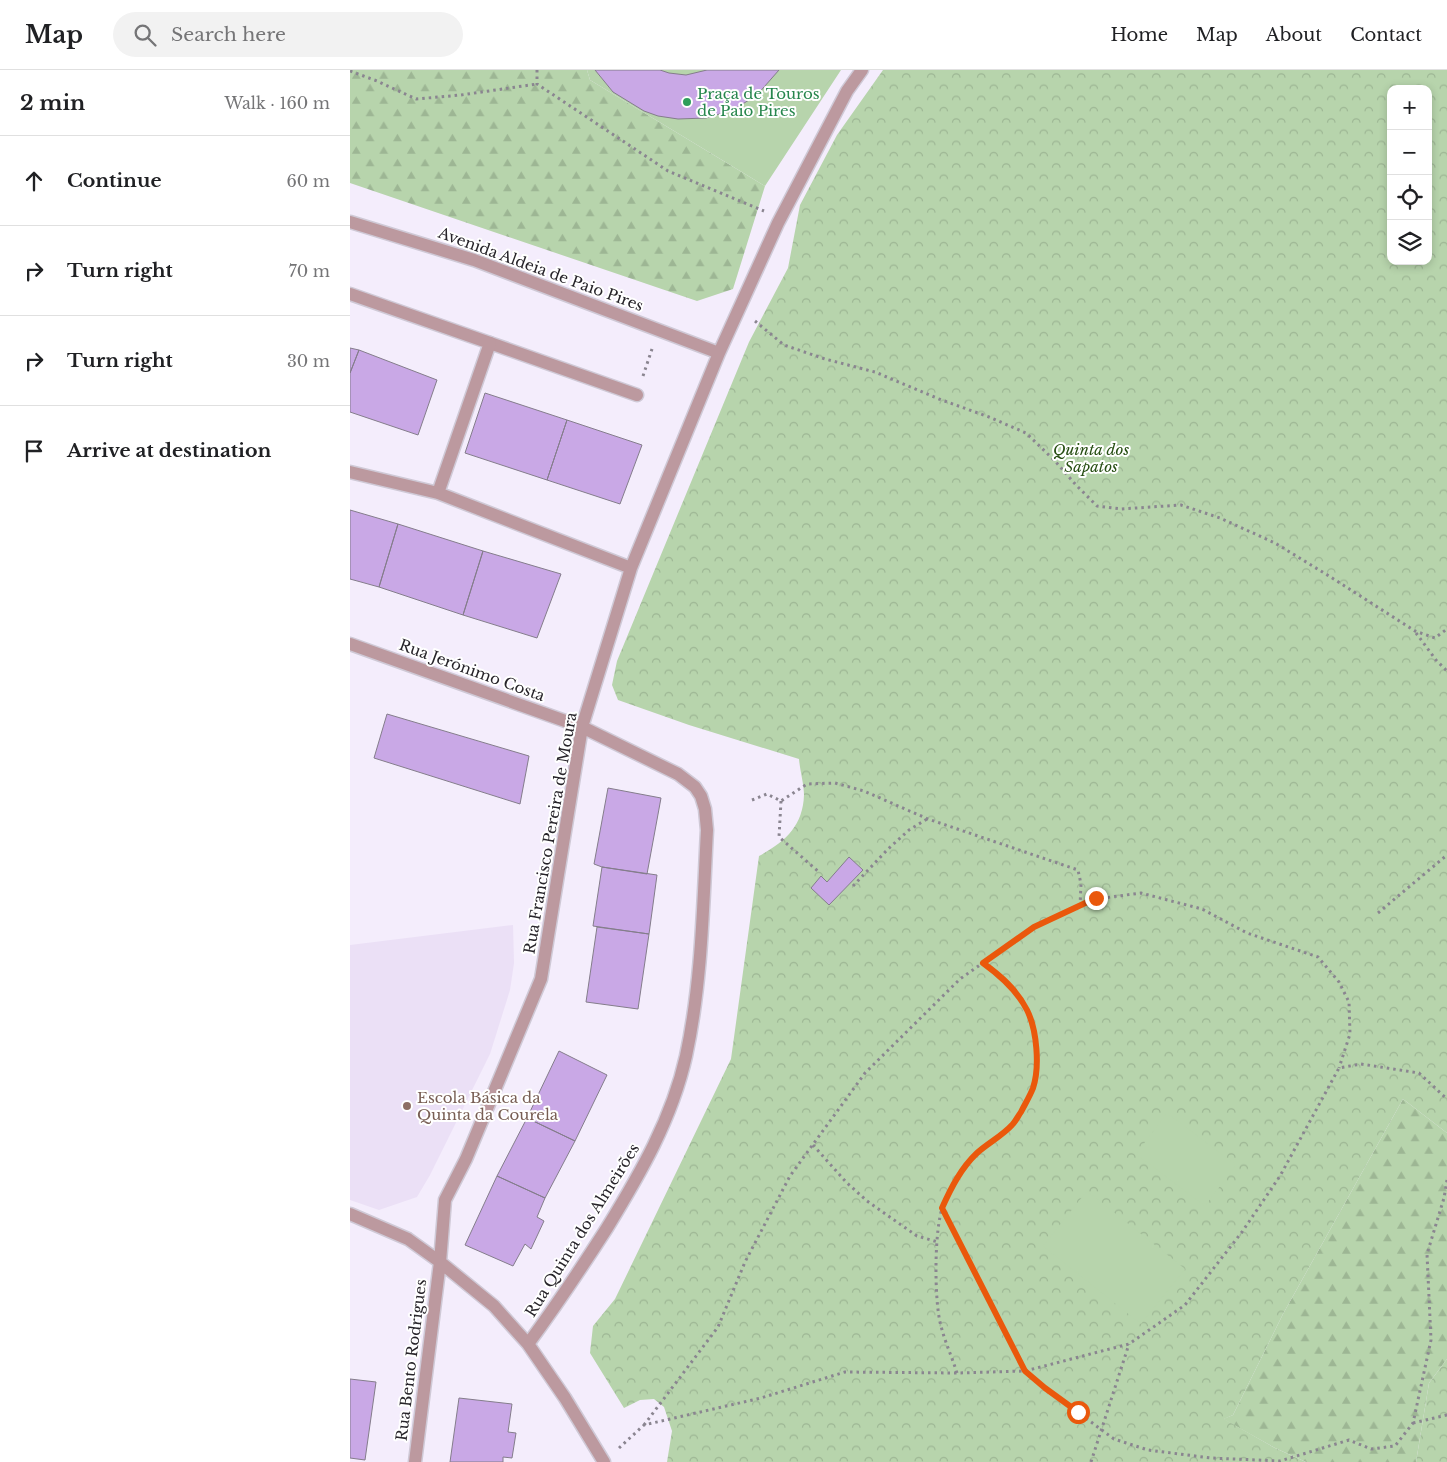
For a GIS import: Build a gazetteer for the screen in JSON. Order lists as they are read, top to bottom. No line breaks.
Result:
{"streets":{"street":["Avenida Aldeia de Paio Pires","Rua Jerónimo Costa","Rua Francisco Pereira de Moura","Rua Quinta dos Almeirões","Rua Bento Rodrigues"]},"crossings":[["Avenida Aldeia de Paio Pires","Rua Francisco Pereira de Moura"],["Rua Jerónimo Costa","Rua Francisco Pereira de Moura"],["Rua Jerónimo Costa","Rua Quinta dos Almeirões"],["Rua Francisco Pereira de Moura","Rua Quinta dos Almeirões"],["Rua Francisco Pereira de Moura","Rua Bento Rodrigues"]],"parks":["Quinta dos Sapatos"],"places":["Praça de Touros de Paio Pires","Escola Básica da Quinta da Courela"],"page":{"header":"Map","search":"Search here","nav":["Home","Map","About","Contact"],"heading":["2 min","Walk · 160 m"],"map_buttons":["+","−"],"list":[["Continue","60 m"],["Turn right","70 m"],["Turn right","30 m"],"Arrive at destination"]}}
